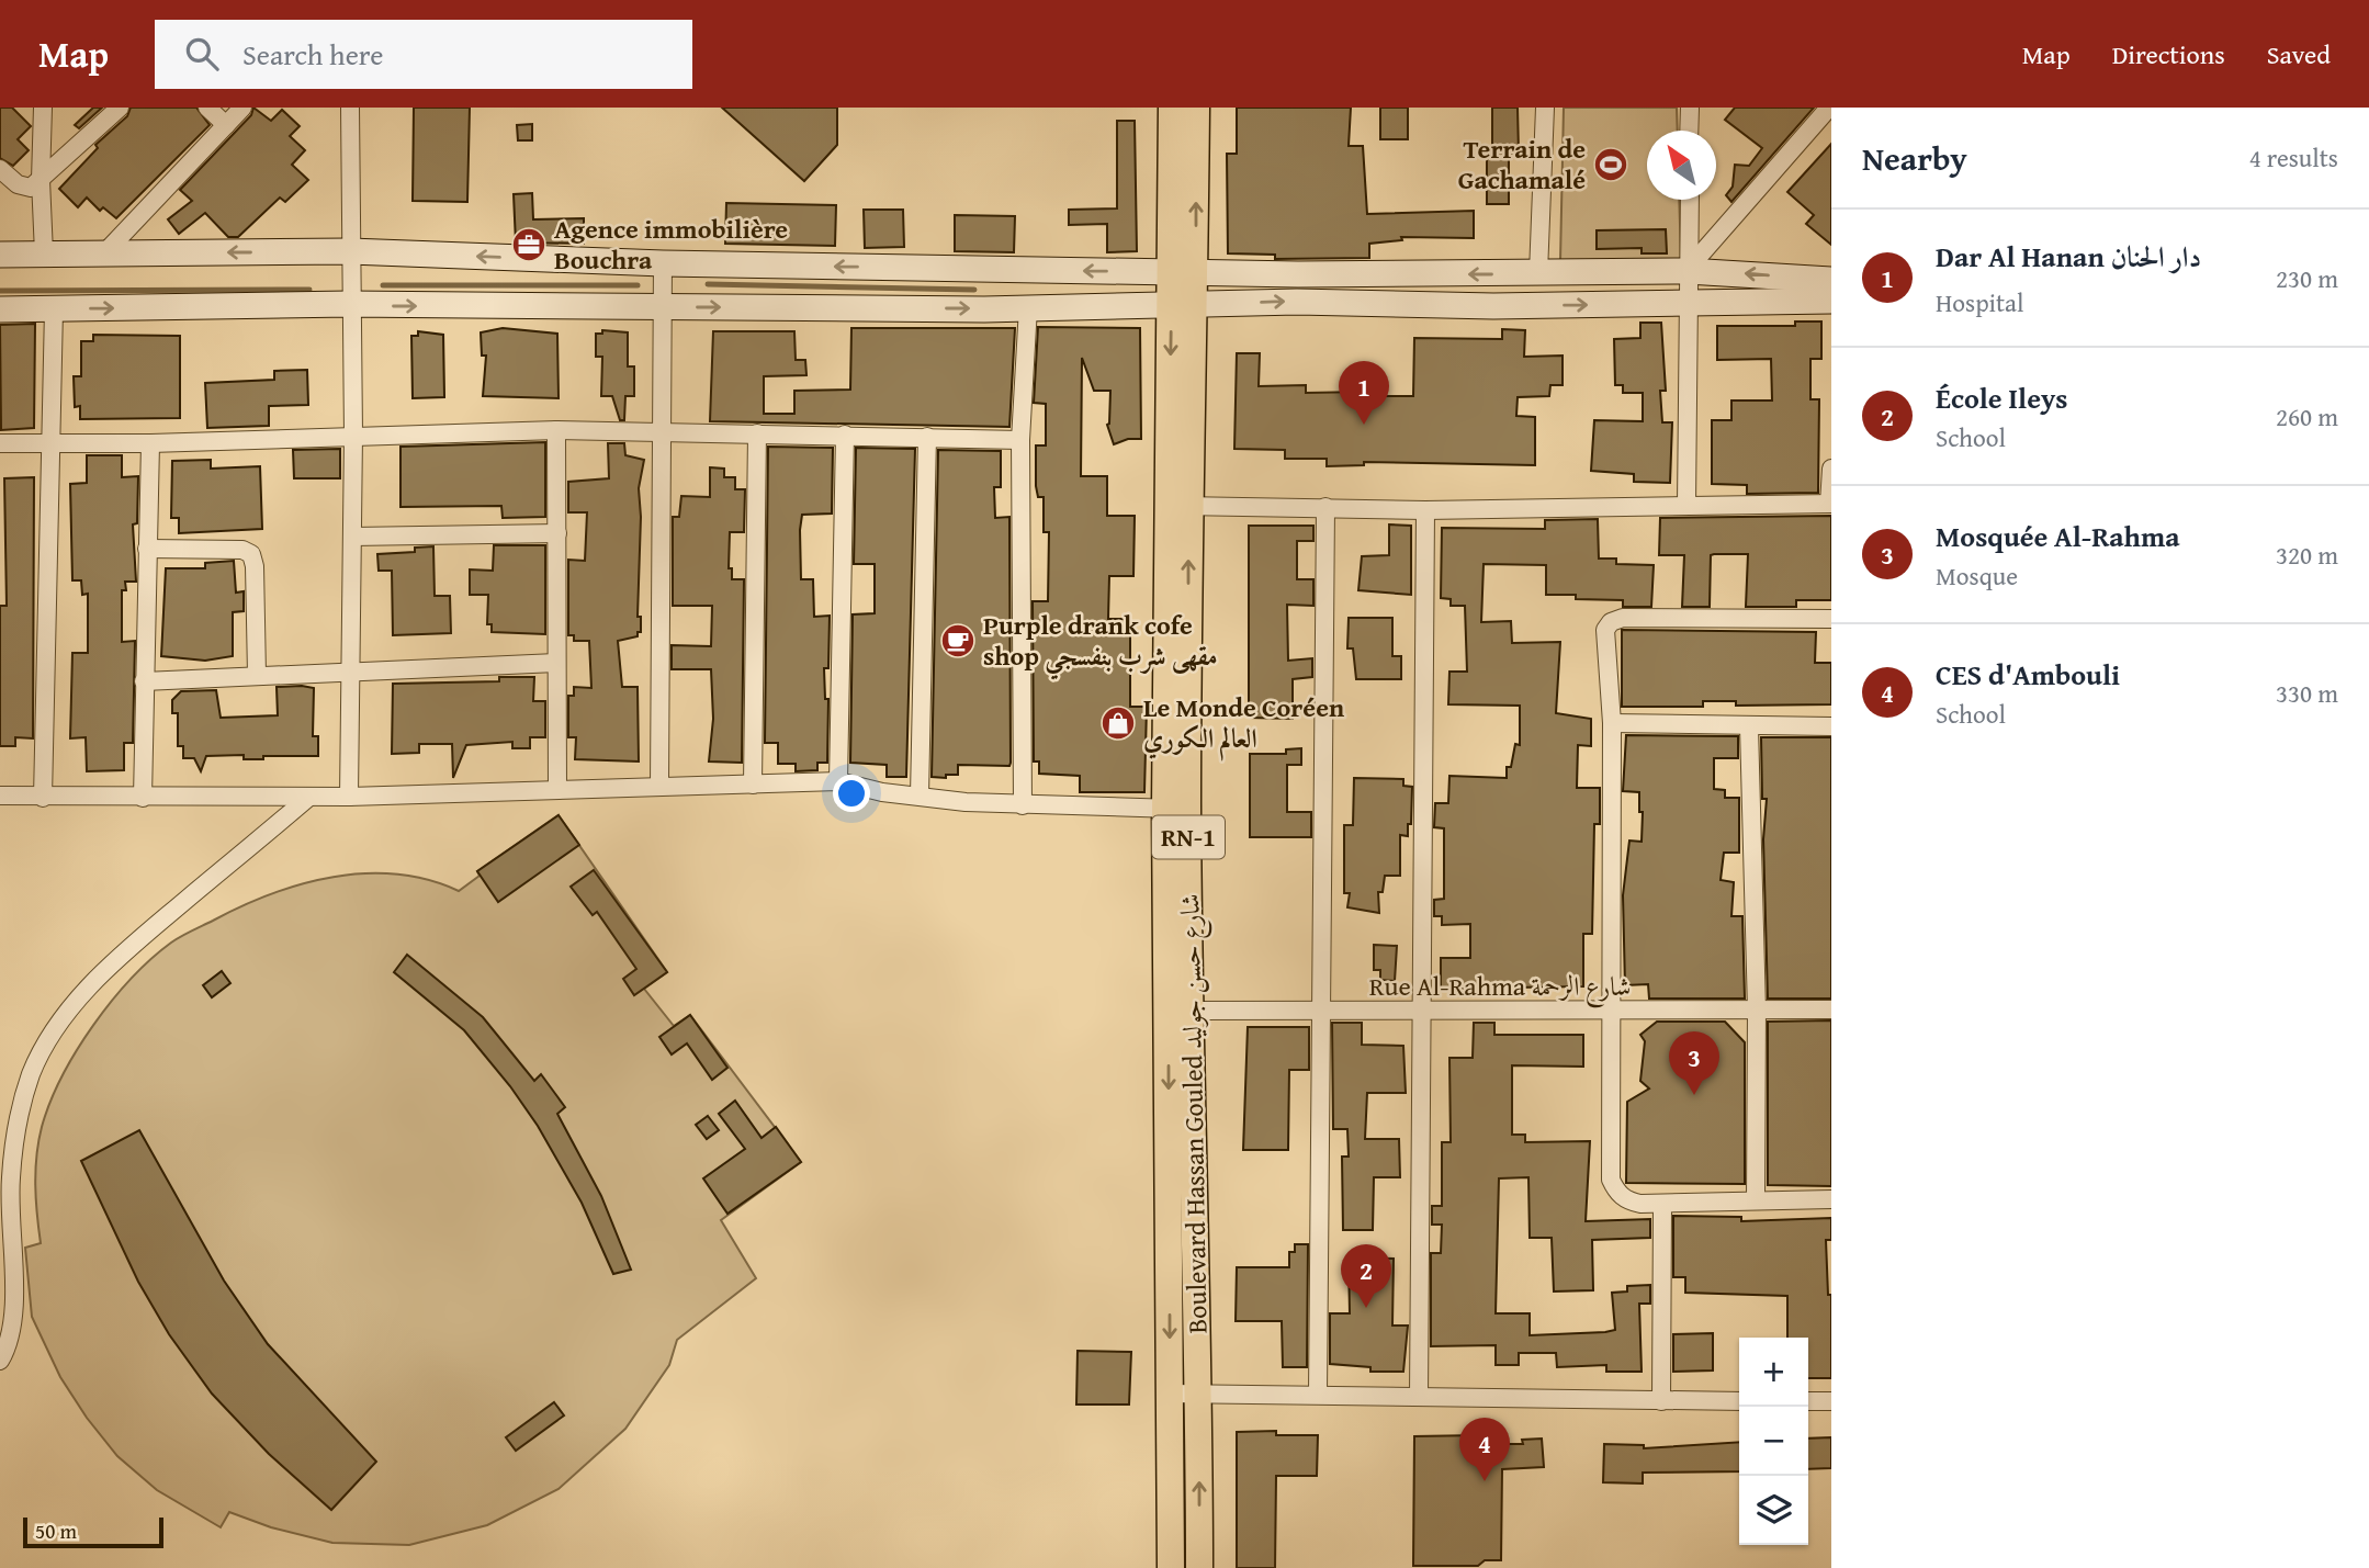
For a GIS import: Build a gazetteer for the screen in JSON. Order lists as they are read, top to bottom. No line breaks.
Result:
{"streets":{"main road":["RN-1","Boulevard Hassan Gouled شارع حسن جوليد"],"street":["Rue Al-Rahma شارع الرحمة"]},"crossings":[["Rue Al-Rahma شارع الرحمة","Boulevard Hassan Gouled شارع حسن جوليد"]],"places":{"sports":["Terrain de Gachamalé"],"office":["Agence immobilière Bouchra"],"cafe":["Purple drank cofe shop مقهى شرب بنفسجي"],"shop":["Le Monde Coréen العالم الكوري"]},"scale_bar":"50 m","north":"top left","page":{"header":"Map","search":"Search here","nav":["Map","Directions","Saved"],"heading":["Nearby","4 results"],"list":[{"mark":"1","name":"Dar Al Hanan دار الحنان","note":"Hospital","value":"230 m"},{"mark":"2","name":"École Ileys","note":"School","value":"260 m"},{"mark":"3","name":"Mosquée Al-Rahma","note":"Mosque","value":"320 m"},{"mark":"4","name":"CES d'Ambouli","note":"School","value":"330 m"}],"pins":["1","3","2","4"],"map_buttons":["+","−"],"scale":"50 m"}}
